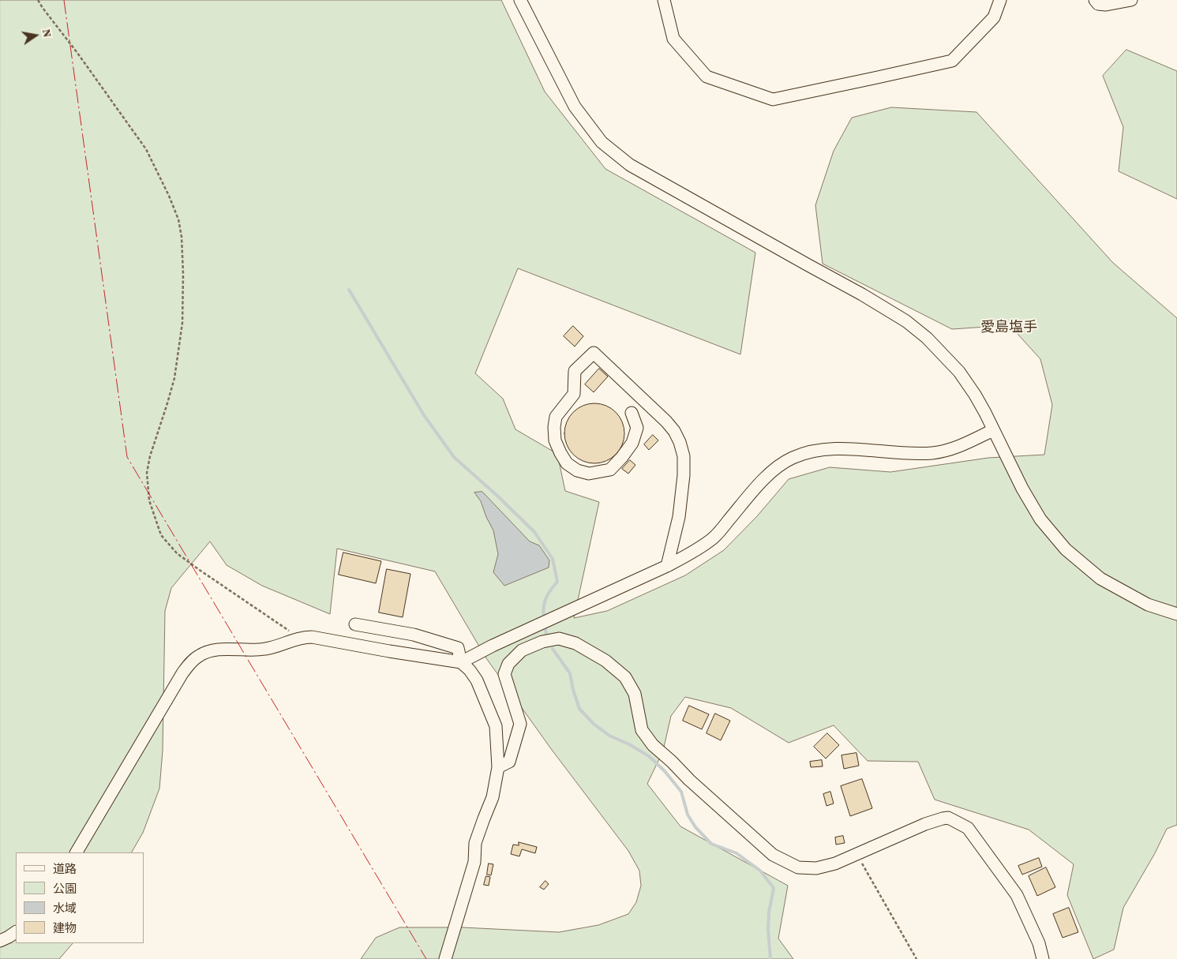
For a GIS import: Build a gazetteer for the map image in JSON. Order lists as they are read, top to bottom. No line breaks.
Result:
{"districts":["愛島塩手"],"legend":["道路","公園","水域","建物"],"north":"right"}
